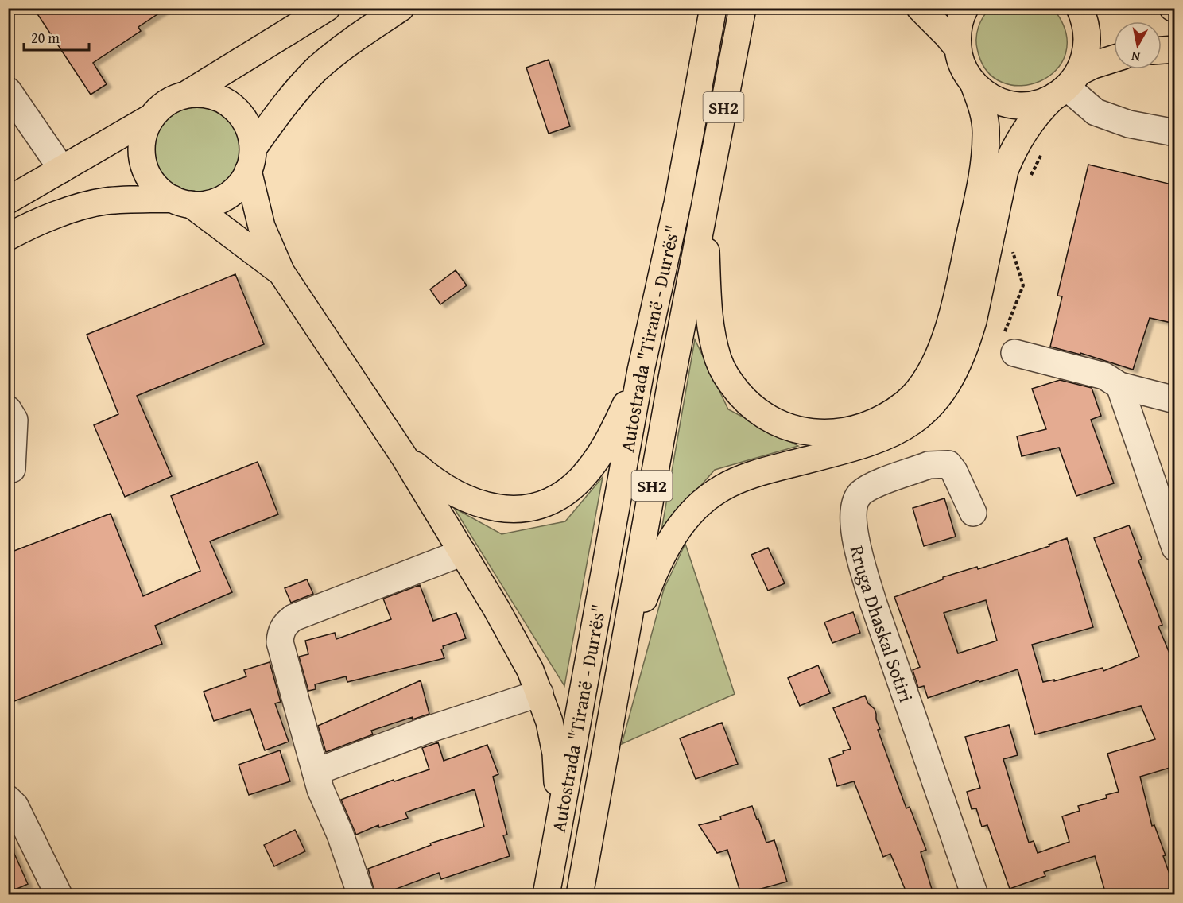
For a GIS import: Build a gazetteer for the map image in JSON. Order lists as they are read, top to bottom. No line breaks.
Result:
{"streets":{"main road":["SH2","Autostrada \"Tiranë - Durrës\""],"street":["Rruga Dhaskal Sotiri"]},"scale_bar":"20 m","north":"bottom"}
